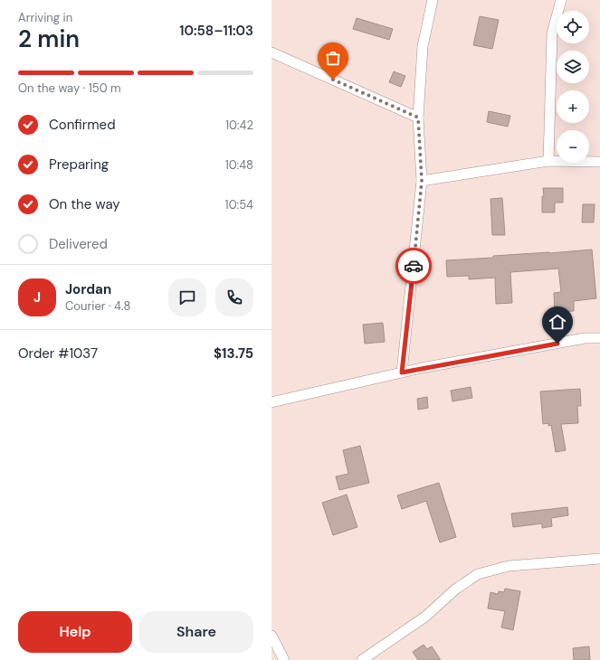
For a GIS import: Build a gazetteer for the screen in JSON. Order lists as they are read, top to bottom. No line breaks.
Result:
{"page":{"heading":["2 min","Arriving in","10:58–11:03"],"panel":["Jordan","Courier · 4.8","Order #1037","$13.75"],"map_buttons":["+","−"],"bar":"On the way · 150 m","list":[["Confirmed","10:42"],["Preparing","10:48"],["On the way","10:54"],"Delivered"],"round":"J","buttons":["Help","Share"]}}
